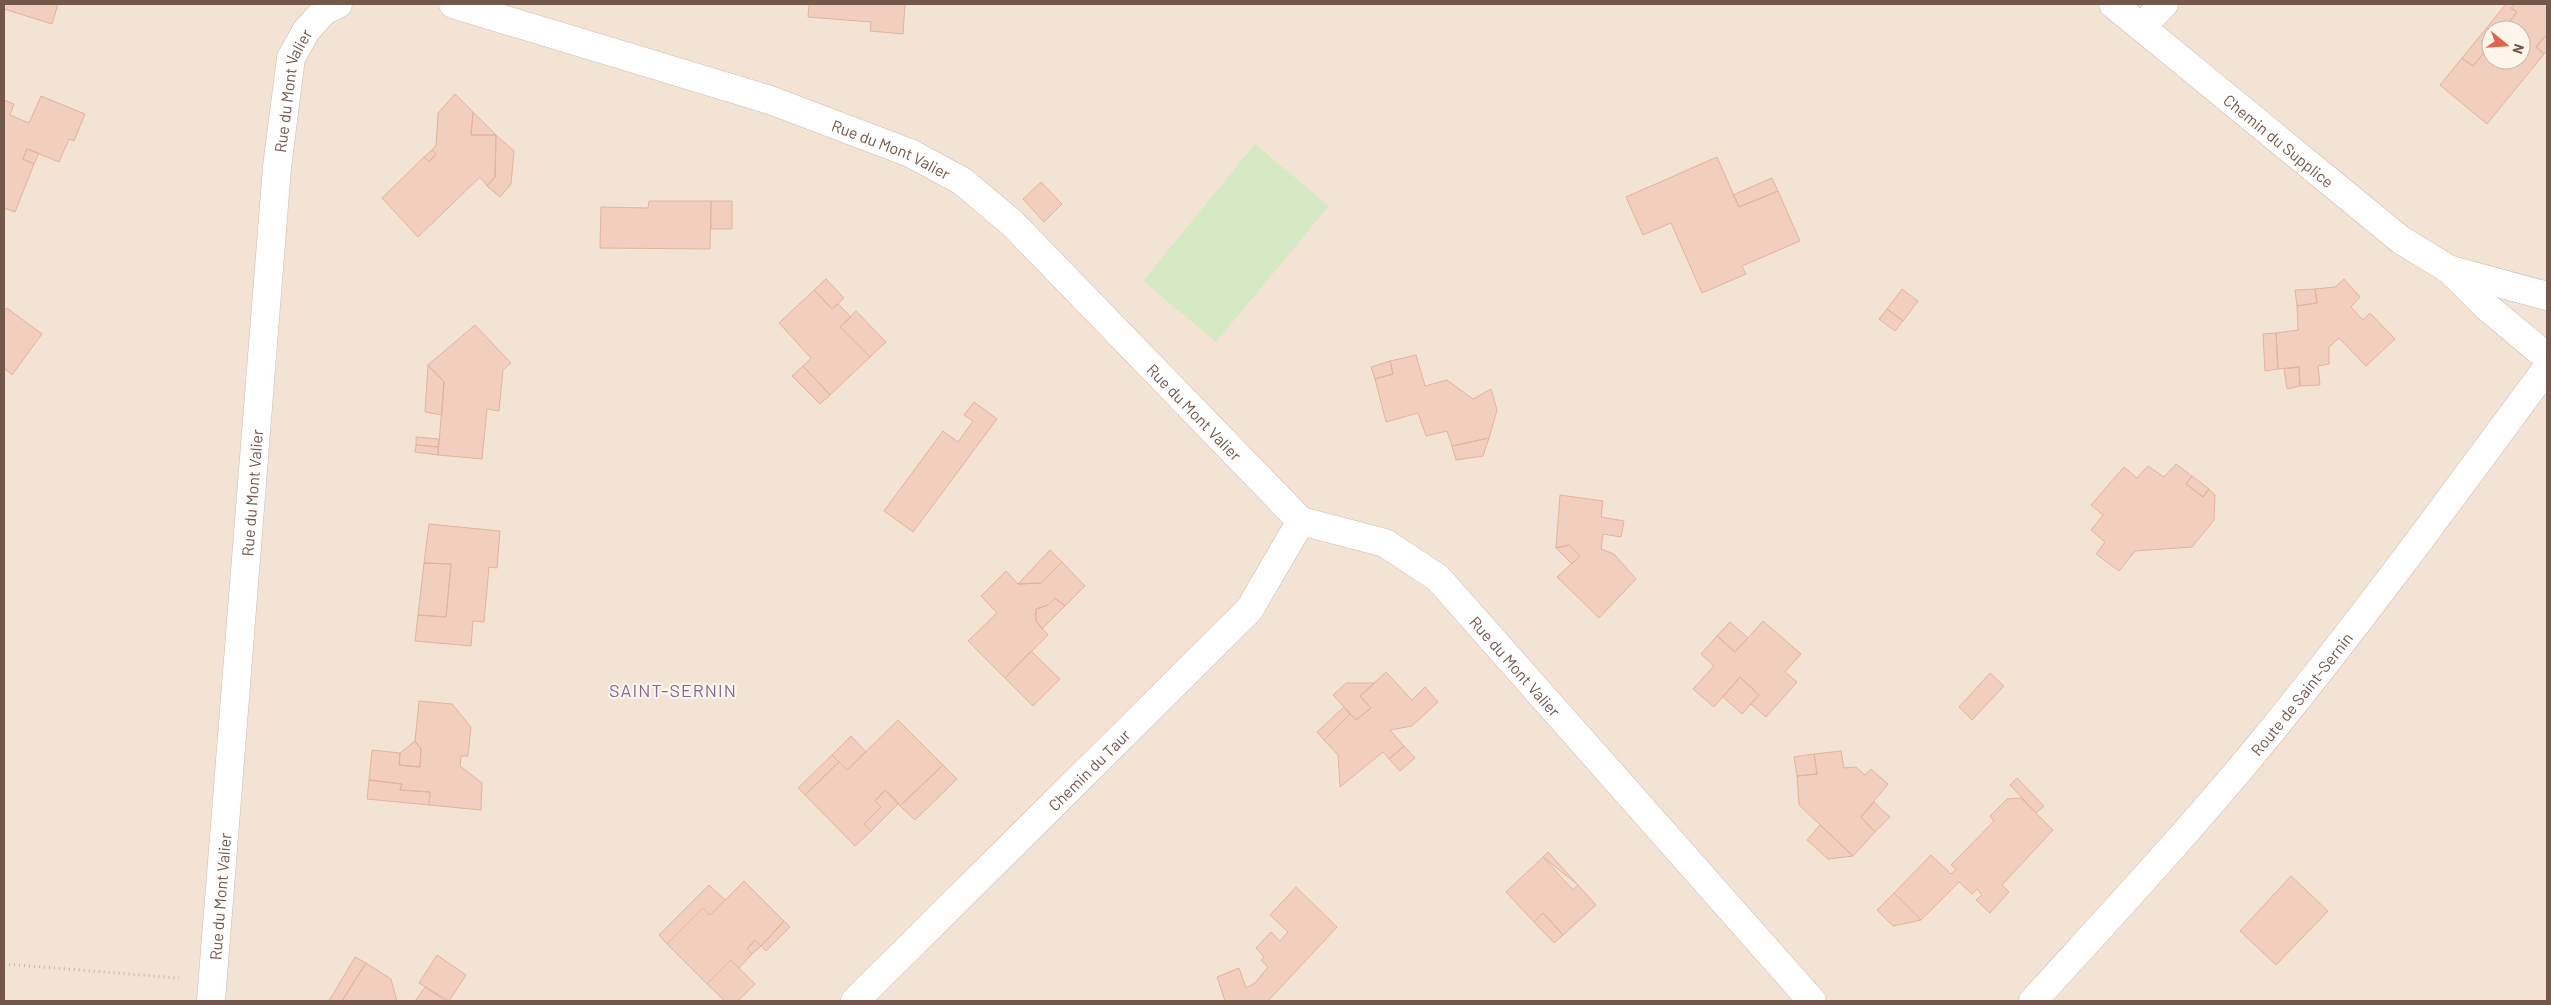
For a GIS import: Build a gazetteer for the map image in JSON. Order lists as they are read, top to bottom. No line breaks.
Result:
{"streets":{"street":["Rue du Mont Valier","Chemin du Supplice","Route de Saint-Sernin","Chemin du Taur"]},"crossings":[["Rue du Mont Valier","Chemin du Taur"]],"districts":["SAINT-SERNIN"],"north":"right"}
